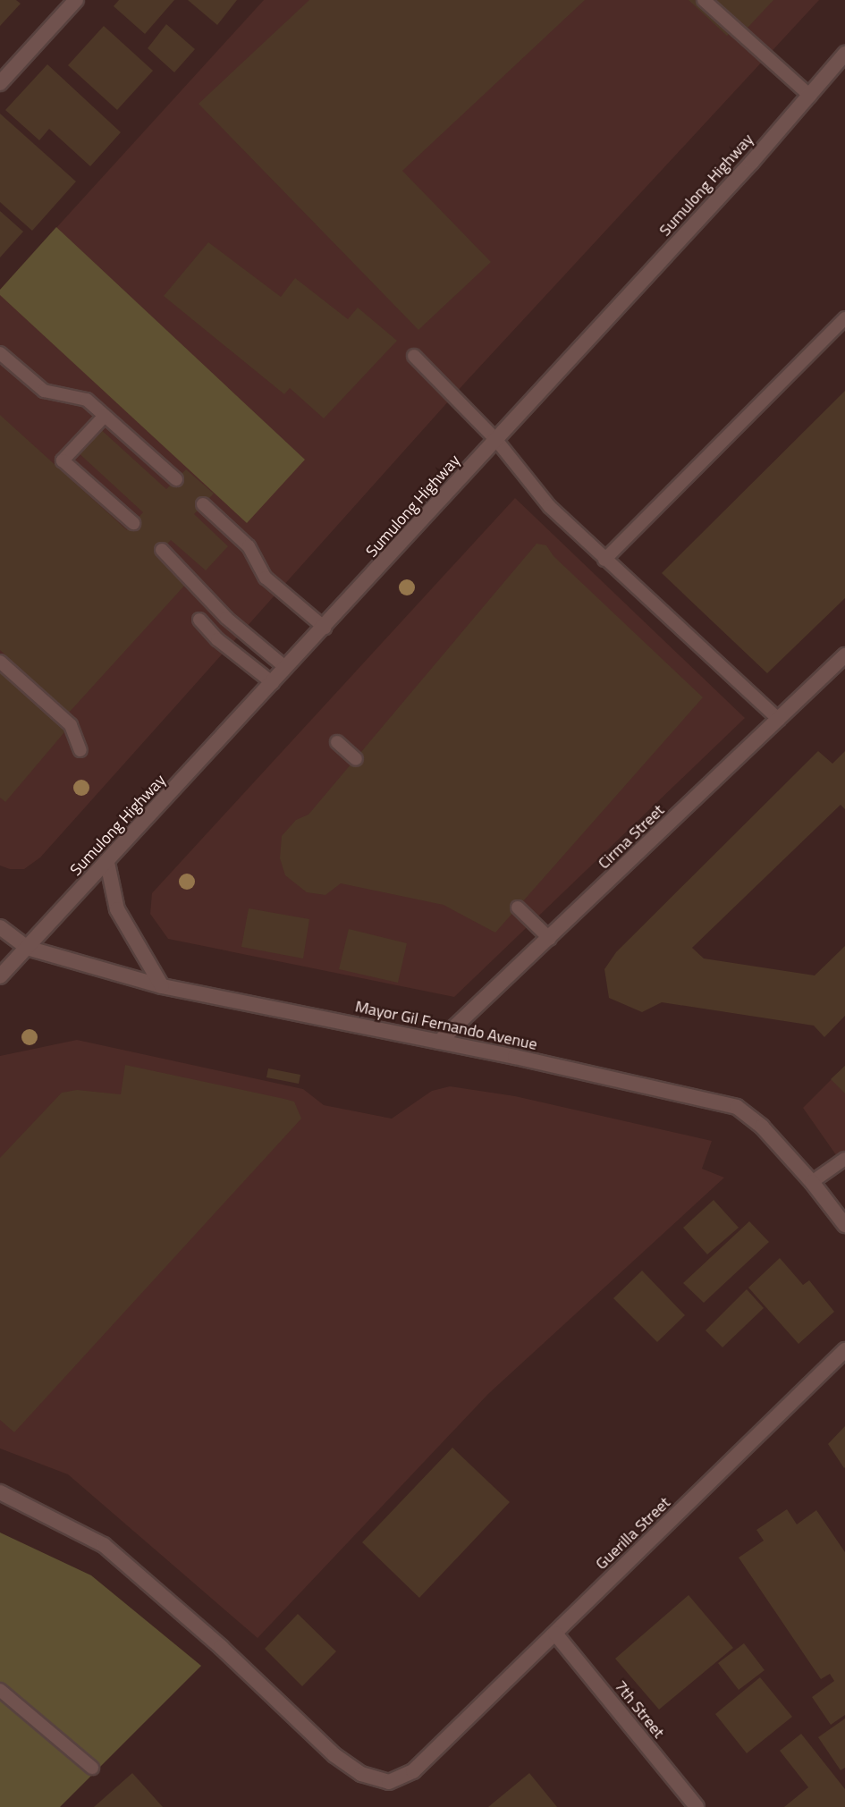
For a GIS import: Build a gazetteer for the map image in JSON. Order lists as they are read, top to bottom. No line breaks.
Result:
{"streets":{"street":["Sumulong Highway","Cirma Street","Mayor Gil Fernando Avenue","Guerilla Street","7th Street"]},"crossings":[["Sumulong Highway","Mayor Gil Fernando Avenue"],["Cirma Street","Mayor Gil Fernando Avenue"],["Guerilla Street","7th Street"]]}
